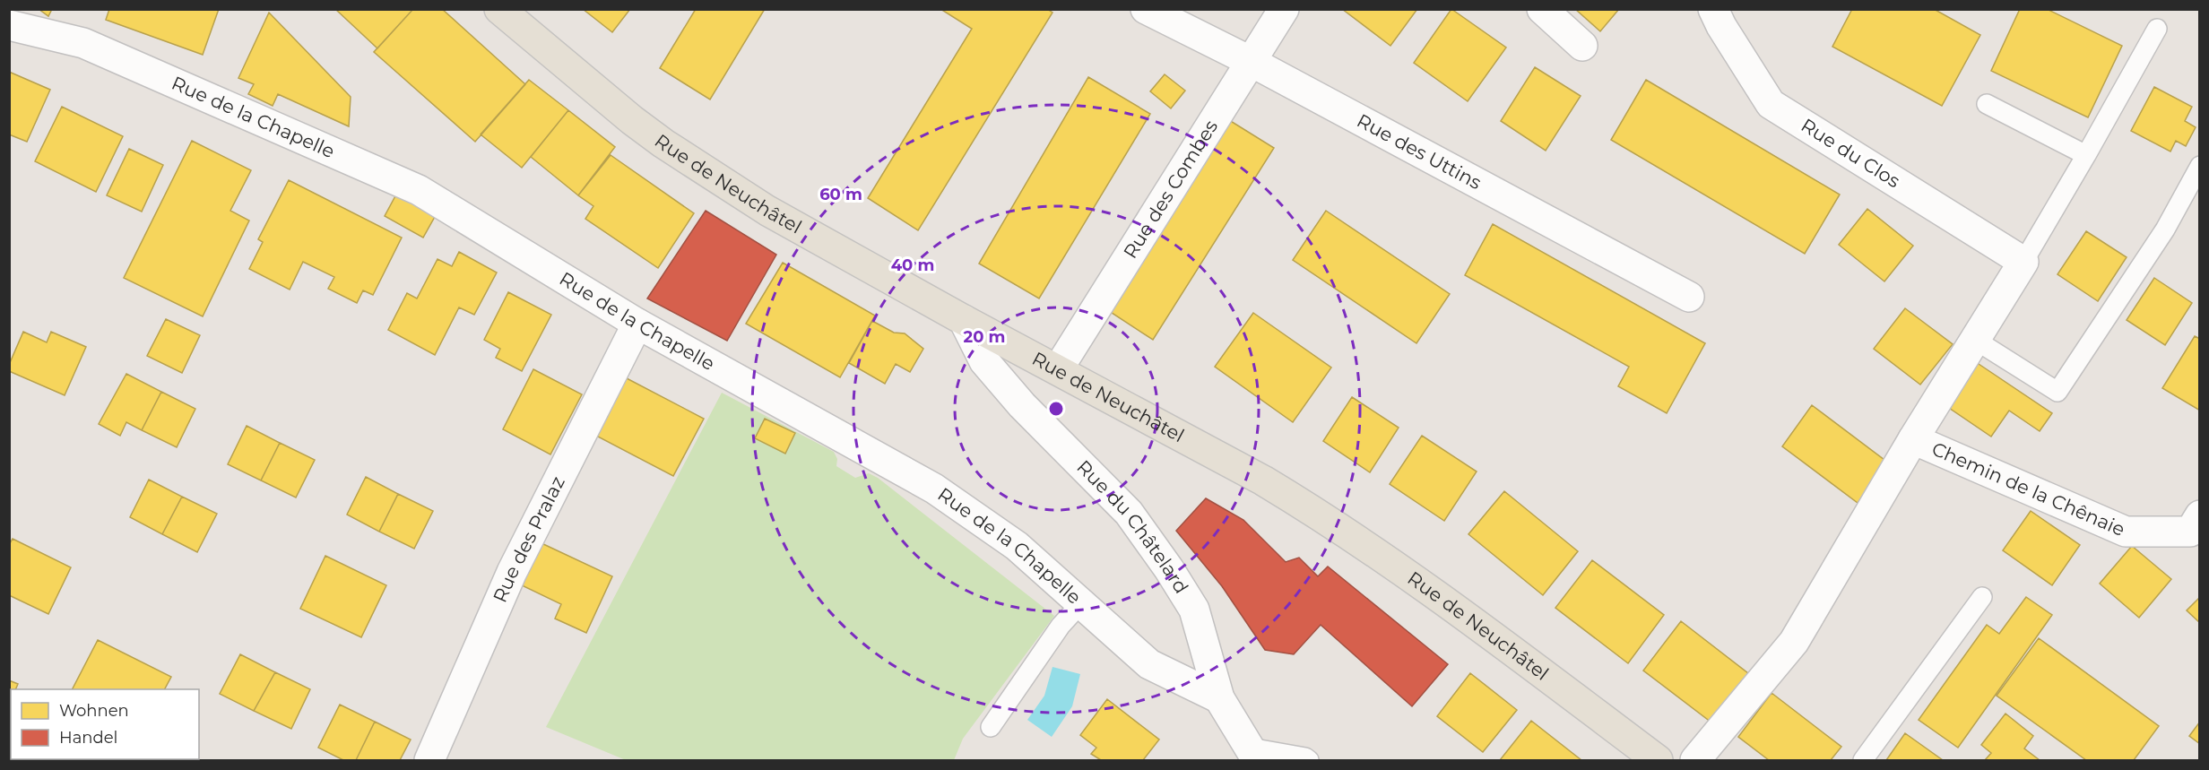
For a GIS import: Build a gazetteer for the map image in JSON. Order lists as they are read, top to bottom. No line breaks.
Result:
{"streets":{"main road":["Rue de Neuchâtel"],"street":["Rue de la Chapelle","Rue des Uttins","Rue du Clos","Rue des Combes","Chemin de la Chênaie","Rue du Châtelard","Rue des Pralaz"]},"crossings":[["Rue de la Chapelle","Rue du Châtelard"],["Rue de la Chapelle","Rue des Pralaz"],["Rue des Uttins","Rue des Combes"],["Rue de Neuchâtel","Rue des Combes"],["Rue de Neuchâtel","Rue du Châtelard"]],"legend":["Wohnen","Handel"],"rings":["60 m","40 m","20 m"]}
